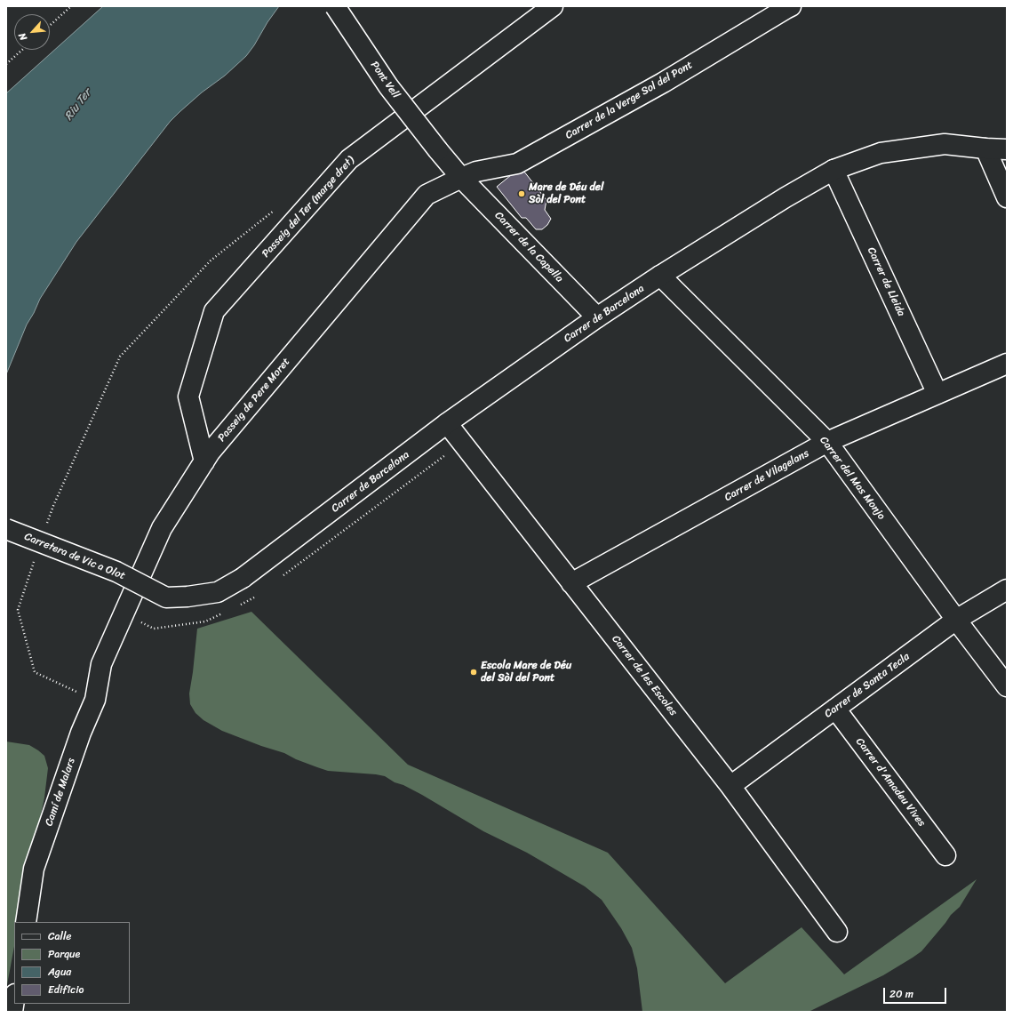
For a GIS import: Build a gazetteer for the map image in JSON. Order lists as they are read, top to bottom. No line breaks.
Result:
{"streets":{"street":["Pont Vell","Carrer de la Verge Sol del Pont","Passeig del Ter (marge dret)","Carrer de la Capella","Carrer de Lleida","Carrer de Barcelona","Passeig de Pere Moret","Carrer de Vilagelans","Carrer del Mas Monjo","Carretera de Vic a Olot","Carrer de les Escoles","Carrer de Santa Tecla","Carrer d'Amadeu Vives","Camí de Malars"]},"crossings":[["Pont Vell","Carrer de la Verge Sol del Pont"],["Pont Vell","Carrer de la Capella"],["Pont Vell","Passeig de Pere Moret"],["Carrer de la Verge Sol del Pont","Carrer de la Capella"],["Carrer de la Verge Sol del Pont","Passeig de Pere Moret"],["Passeig del Ter (marge dret)","Passeig de Pere Moret"],["Carrer de la Capella","Carrer de Barcelona"],["Carrer de la Capella","Passeig de Pere Moret"],["Carrer de Lleida","Carrer de Barcelona"],["Carrer de Lleida","Carrer de Vilagelans"],["Carrer de Barcelona","Carrer del Mas Monjo"],["Carrer de Barcelona","Carretera de Vic a Olot"],["Carrer de Barcelona","Carrer de les Escoles"],["Passeig de Pere Moret","Camí de Malars"],["Carrer de Vilagelans","Carrer del Mas Monjo"],["Carrer de Vilagelans","Carrer de les Escoles"],["Carrer del Mas Monjo","Carrer de Santa Tecla"],["Carrer de les Escoles","Carrer de Santa Tecla"],["Carrer de Santa Tecla","Carrer d'Amadeu Vives"]],"water":["Riu Ter"],"places":["Mare de Déu del Sòl del Pont","Escola Mare de Déu del Sòl del Pont"],"legend":["Calle","Parque","Agua","Edificio"],"scale_bar":"20 m","north":"bottom left"}
